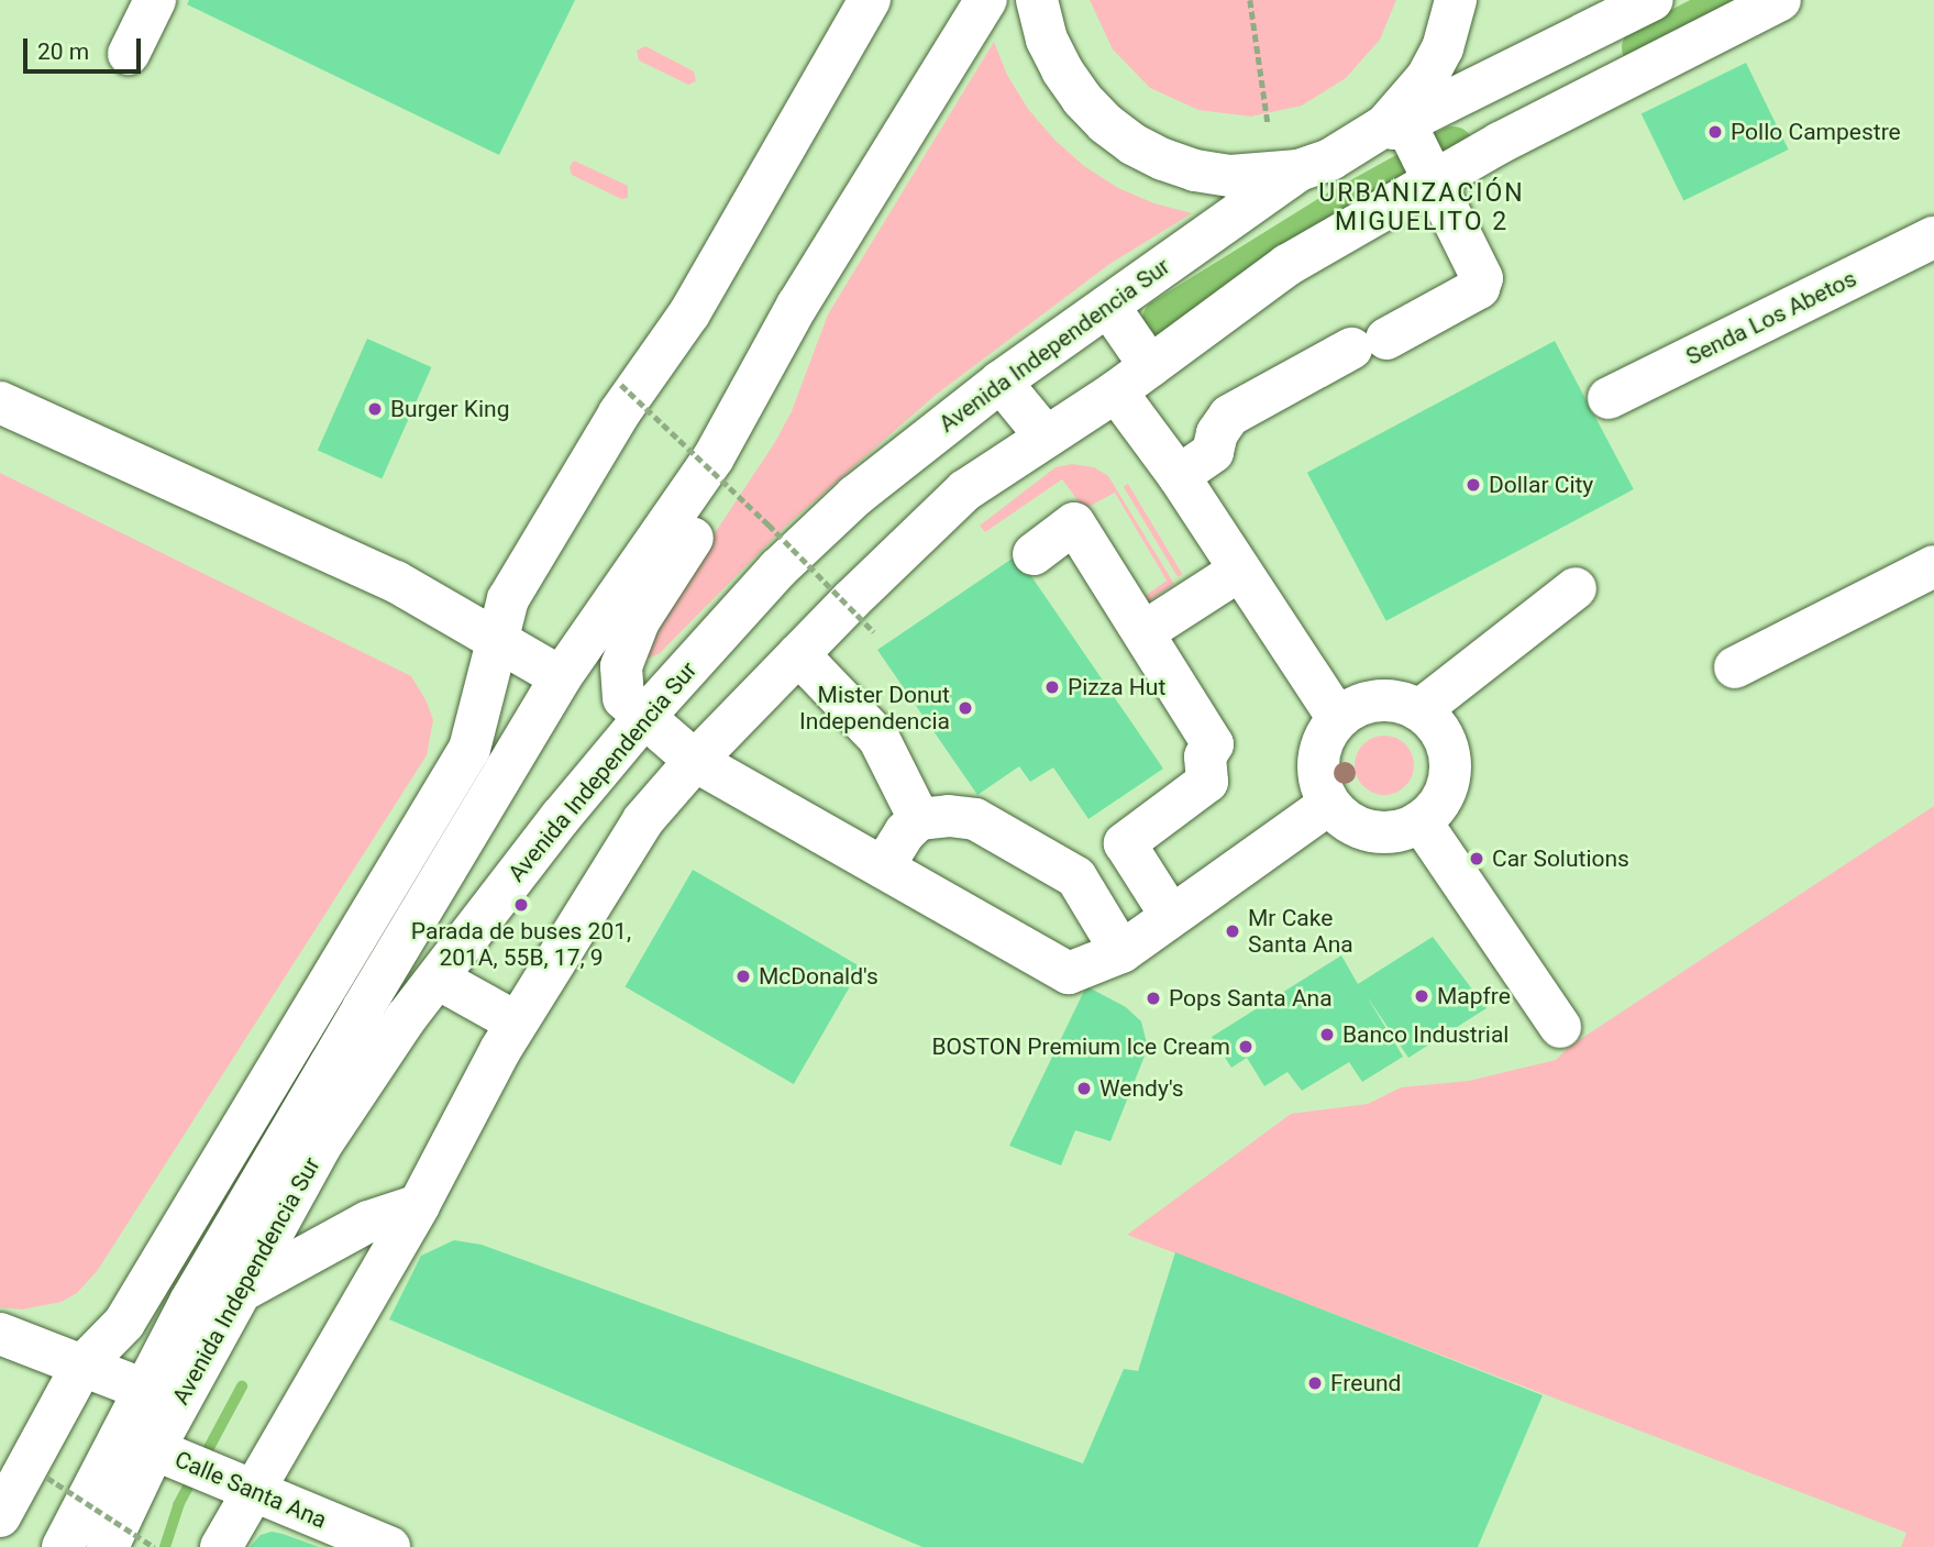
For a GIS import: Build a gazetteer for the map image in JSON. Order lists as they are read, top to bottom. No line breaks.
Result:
{"streets":{"main road":["Senda Los Abetos","Avenida Independencia Sur","Calle Santa Ana"]},"crossings":[["Avenida Independencia Sur","Calle Santa Ana"]],"districts":["URBANIZACIÓN MIGUELITO 2"],"places":["Pollo Campestre","Burger King","Dollar City","Pizza Hut","Mister Donut Independencia","Car Solutions","Parada de buses 201, 201A, 55B, 17, 9","Mr Cake Santa Ana","McDonald's","Mapfre","Pops Santa Ana","Banco Industrial","BOSTON Premium Ice Cream","Wendy's","Freund"],"scale_bar":"20 m"}
